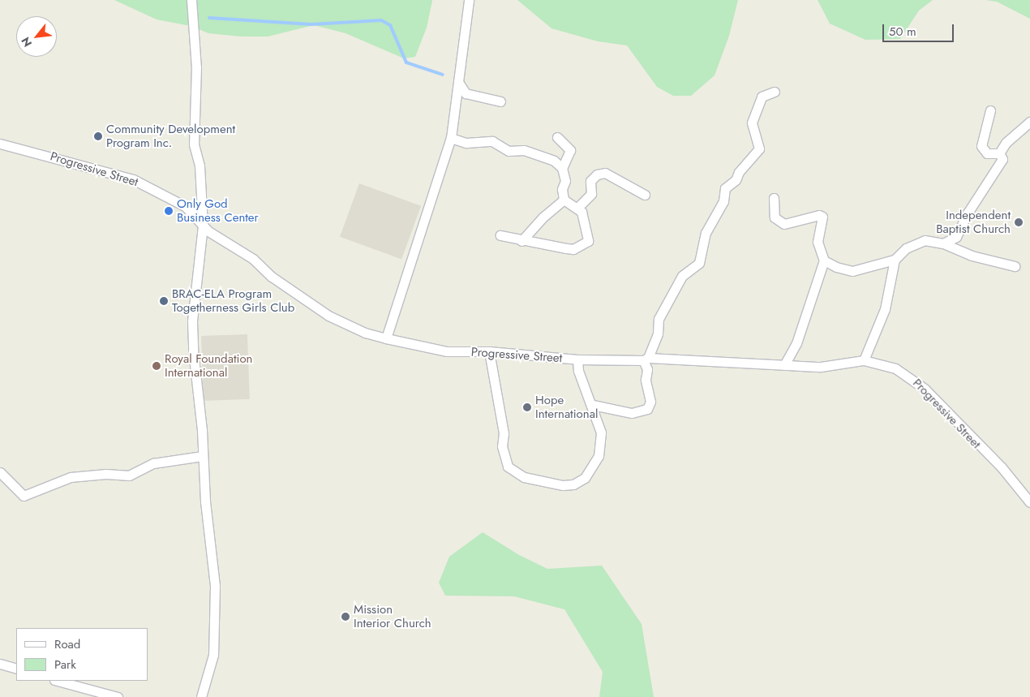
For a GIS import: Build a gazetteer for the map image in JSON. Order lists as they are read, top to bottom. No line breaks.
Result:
{"streets":{"street":["Progressive Street"]},"places":["Community Development Program Inc.","Only God Business Center","Independent Baptist Church","BRAC-ELA Program Togetherness Girls Club","Royal Foundation International","Hope International","Mission Interior Church"],"legend":["Road","Park"],"scale_bar":"50 m","north":"bottom left"}
